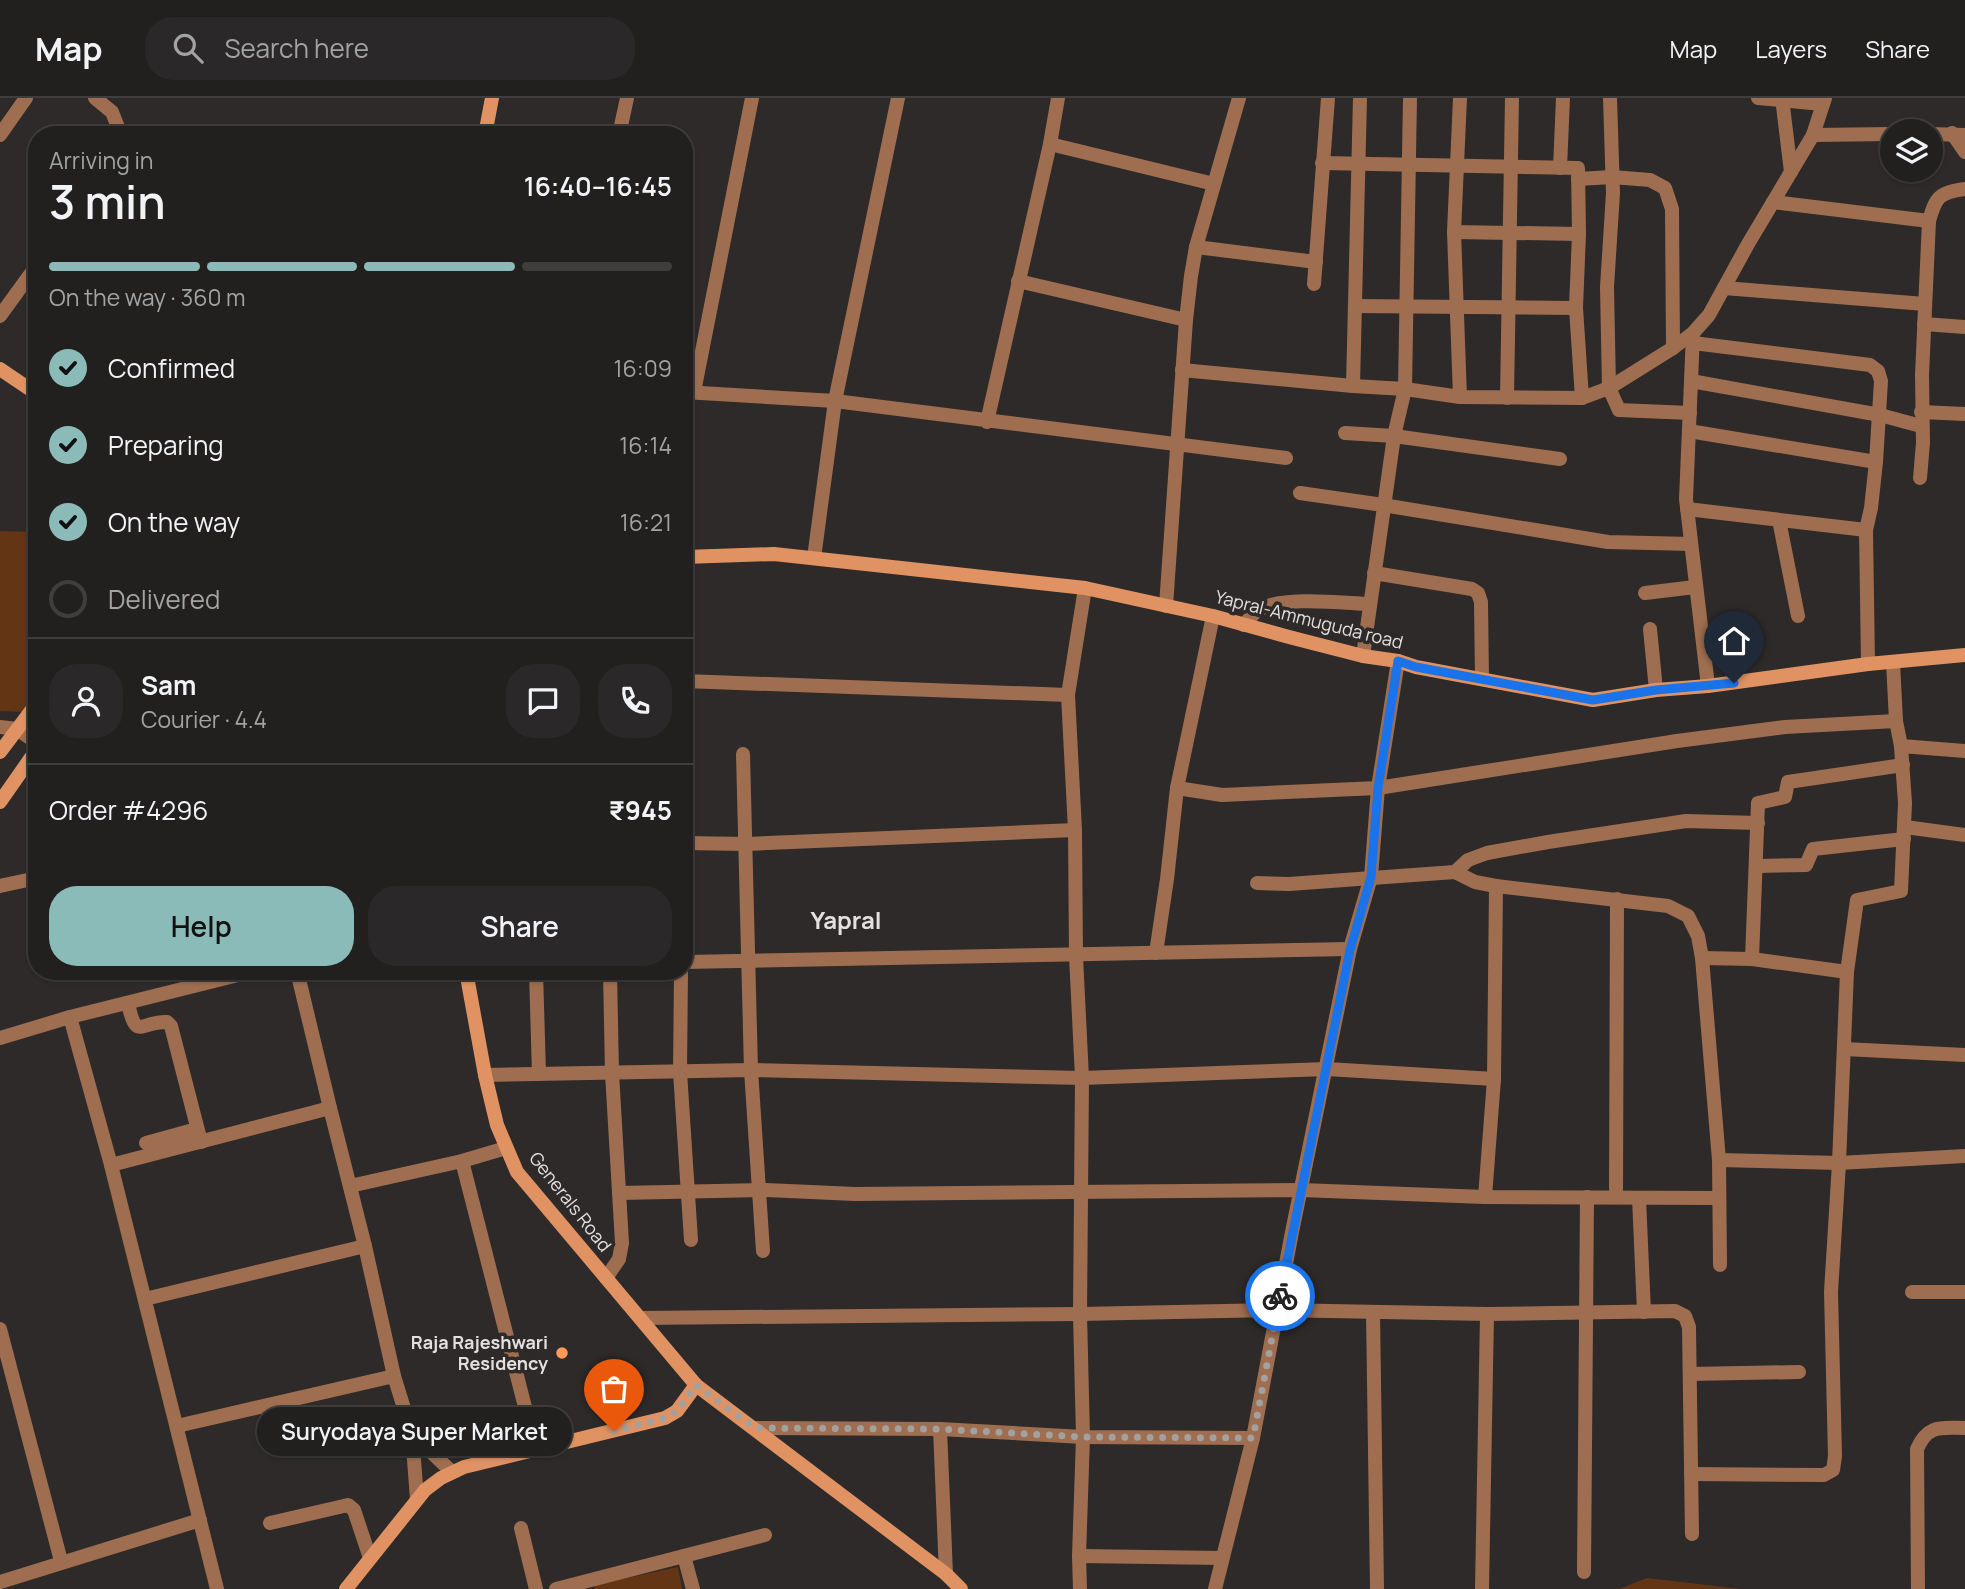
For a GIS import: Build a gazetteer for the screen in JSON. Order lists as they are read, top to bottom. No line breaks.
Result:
{"streets":{"street":["Yapral-Ammuguda road","Generals Road"]},"districts":["Yapral"],"places":["Raja Rajeshwari Residency","Suryodaya Super Market"],"page":{"header":"Map","search":"Search here","nav":["Map","Layers","Share"],"heading":["3 min","Arriving in","16:40–16:45"],"panel":["Sam","Courier · 4.4","Order #4296","₹945"],"bar":"On the way · 360 m","list":[["Confirmed","16:09"],["Preparing","16:14"],["On the way","16:21"],"Delivered"],"buttons":["Help","Share"],"bubble":"Suryodaya Super Market"}}
